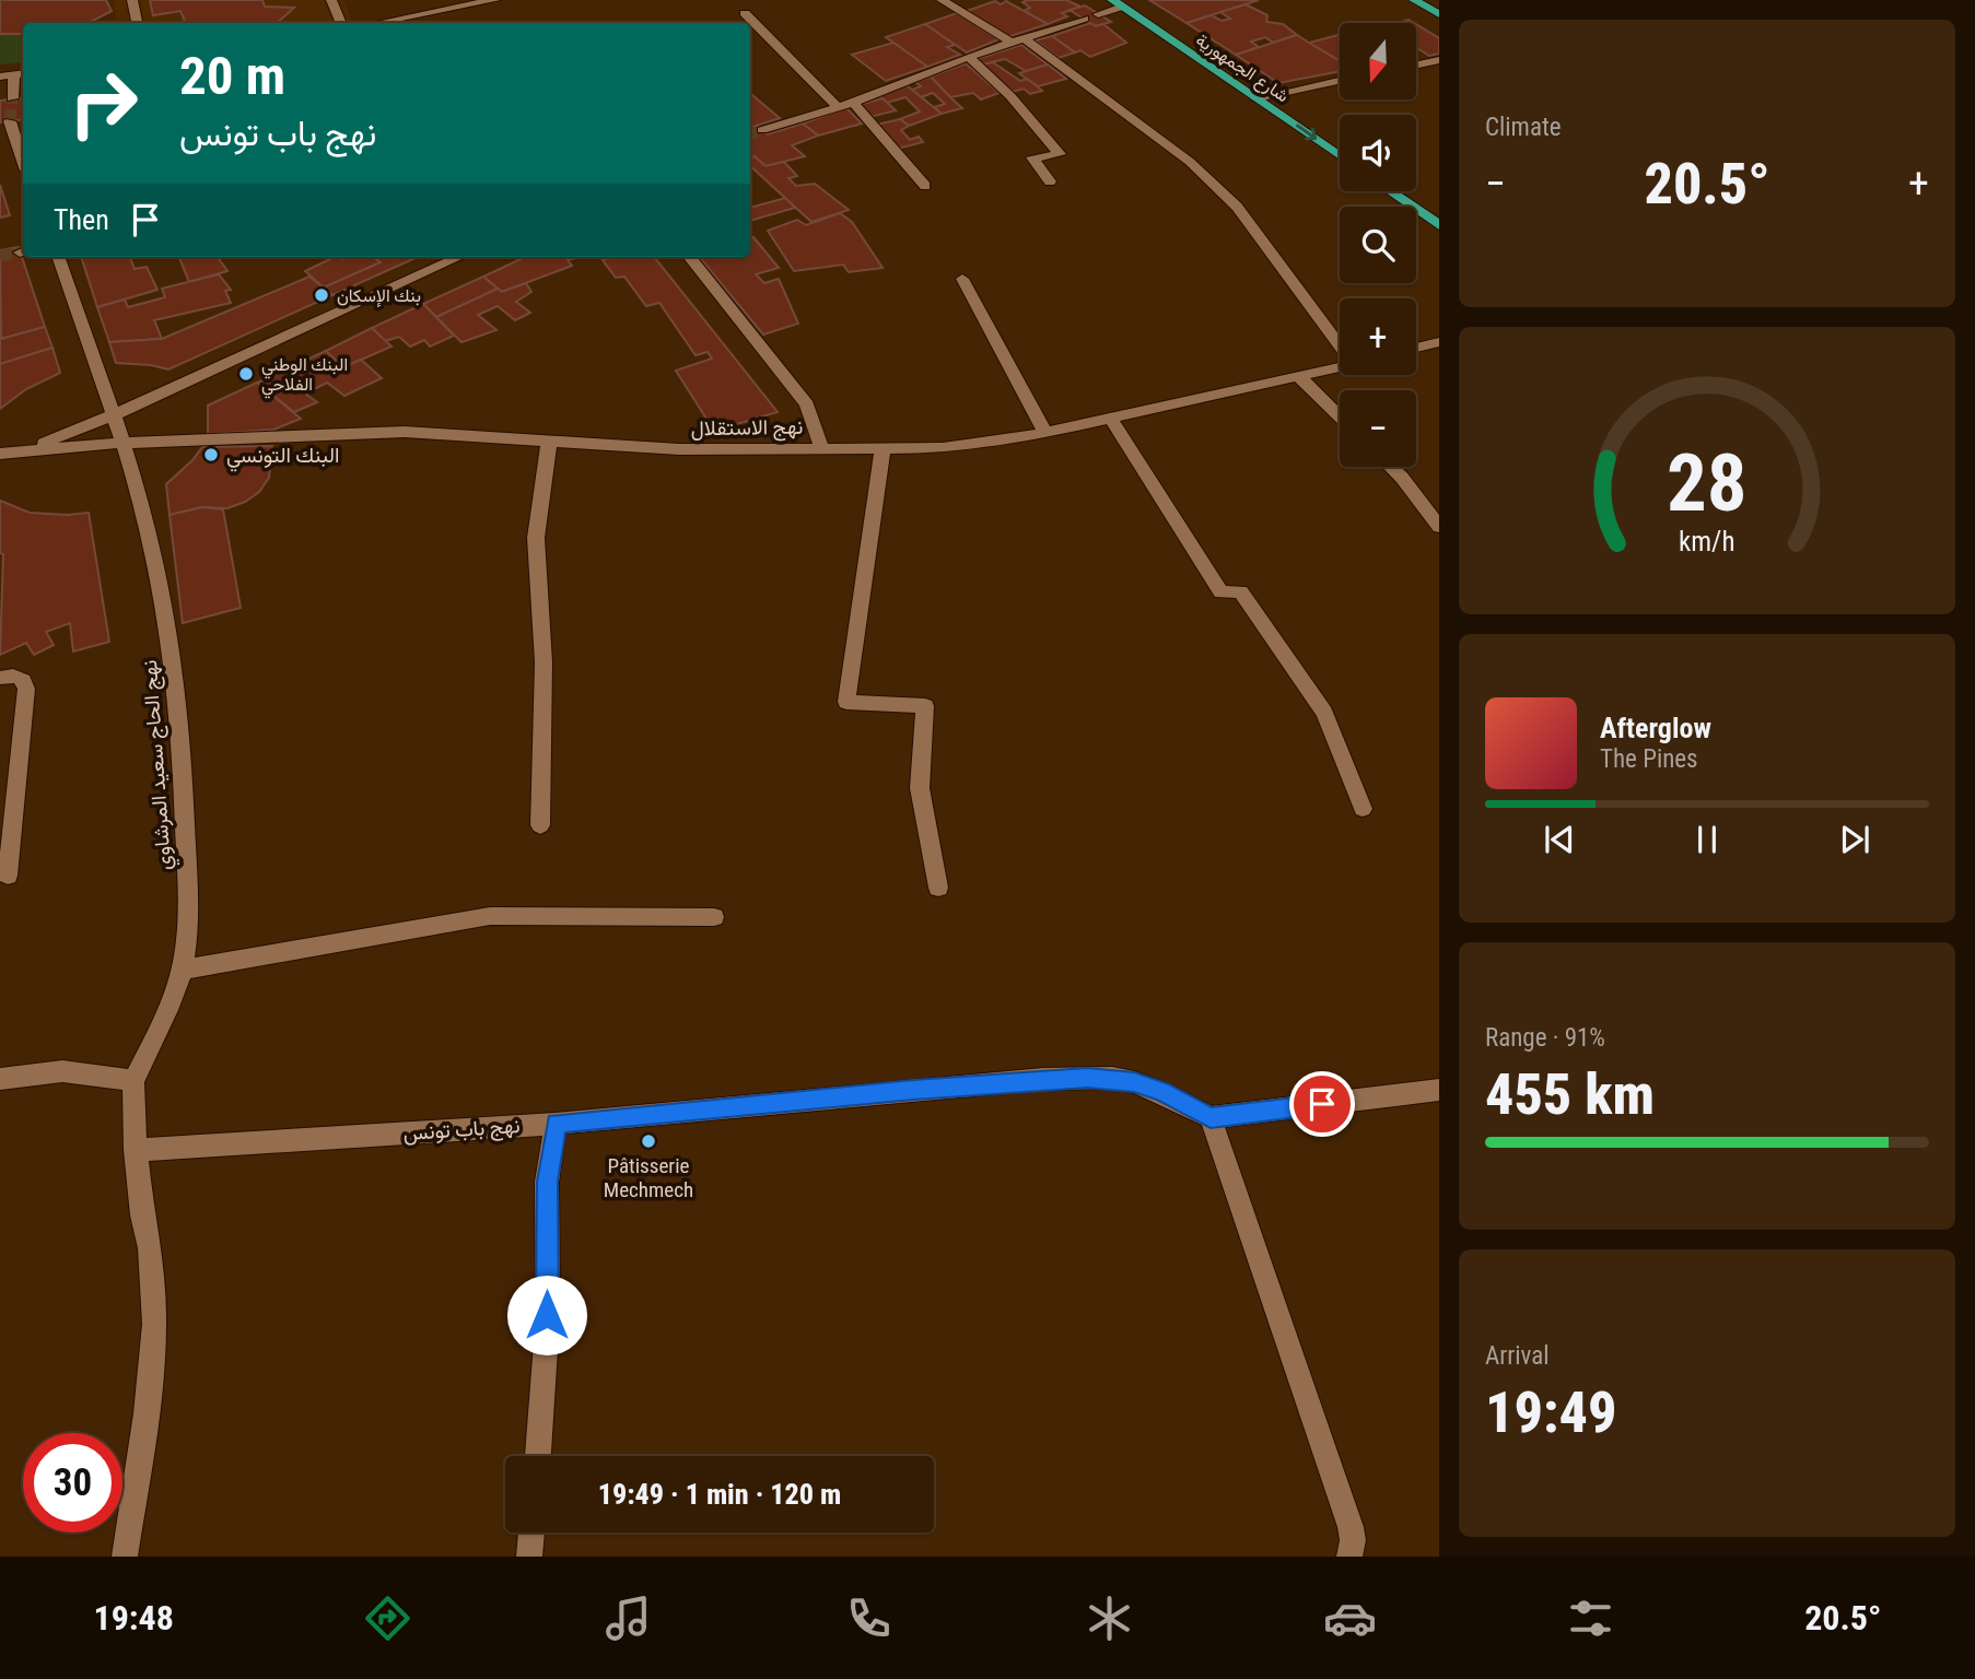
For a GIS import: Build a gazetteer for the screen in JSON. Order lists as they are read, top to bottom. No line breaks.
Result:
{"streets":{"main road":["شارع الجمهورية"],"street":["نهج الاستقلال","نهج الحاج سعيد المرشاوي","نهج باب تونس"]},"crossings":[["نهج الاستقلال","نهج الحاج سعيد المرشاوي"]],"one_way":["شارع الجمهورية"],"places":["بنك الإسكان","البنك الوطني الفلاحي","البنك التونسي","Pâtisserie Mechmech"],"north":"bottom","page":{"tile":["Climate",["Range · 91%","455 km"],["Arrival","19:49"]],"map_buttons":["+","−"],"turn":["20 m","نهج باب تونس"],"heat":["−","20.5°","+"],"then":"Then","song":["Afterglow","The Pines"],"limit":"30","trip":"19:49 · 1 min · 120 m","tabs":["19:48","20.5°"],"gauge":["28","km/h"]}}
